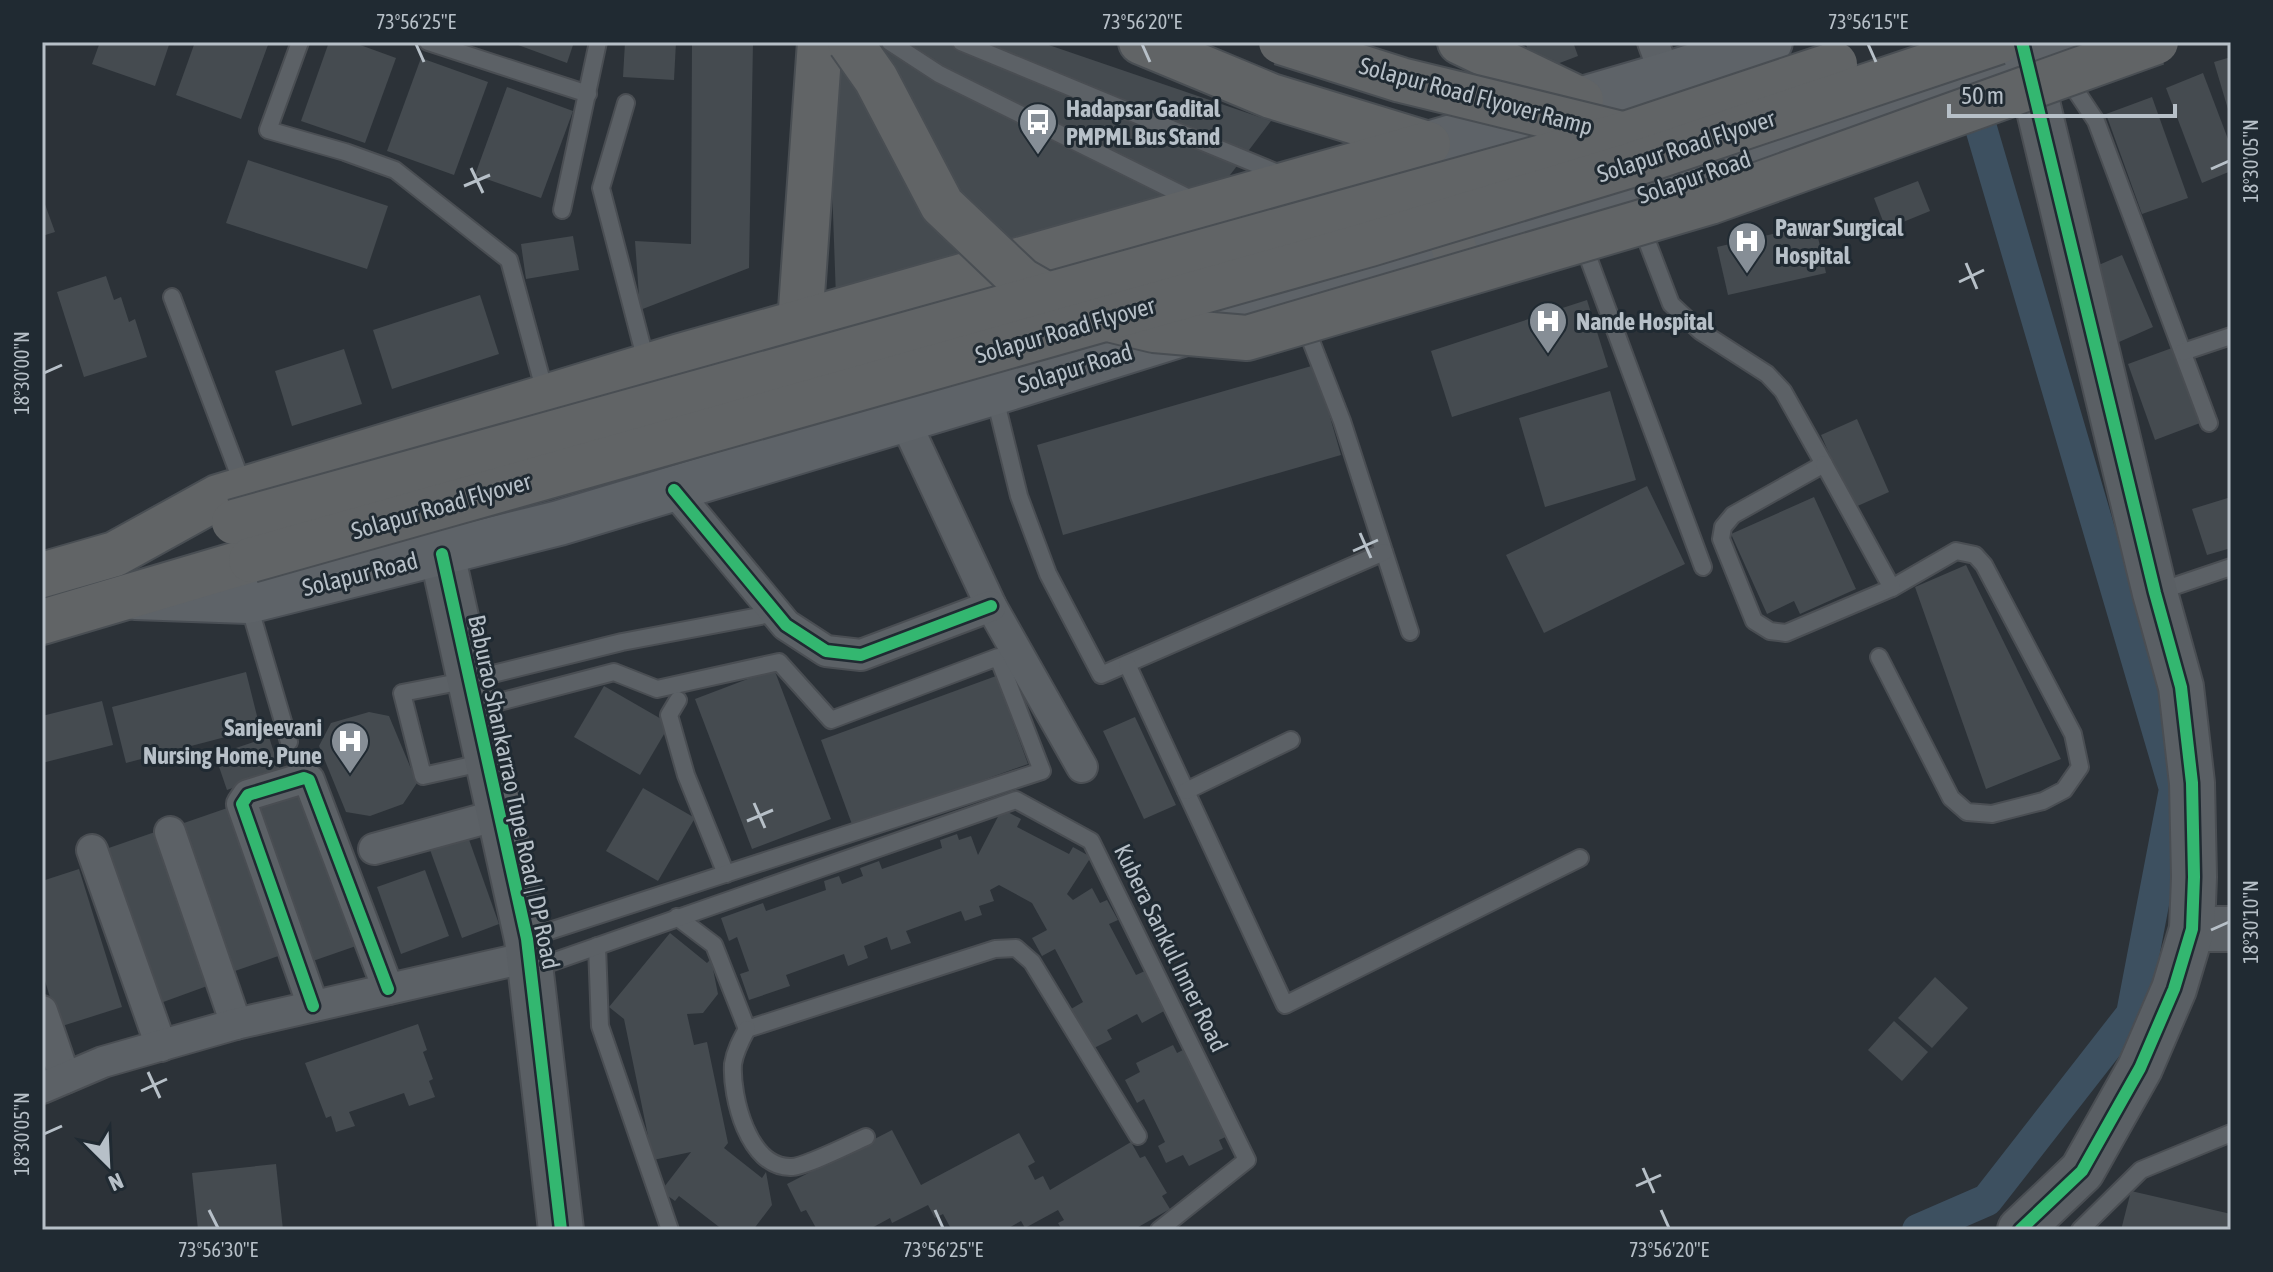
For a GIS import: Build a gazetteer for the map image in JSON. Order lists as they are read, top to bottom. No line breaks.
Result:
{"streets":{"highway":["Solapur Road Flyover Ramp","Solapur Road Flyover"],"main road":["Solapur Road"],"street":["Baburao Shankarrao Tupe Road | DP Road"],"lane":["Kubera Sankul Inner Road"]},"crossings":[["Solapur Road Flyover Ramp","Solapur Road Flyover"],["Solapur Road Flyover","Solapur Road"],["Solapur Road","Baburao Shankarrao Tupe Road | DP Road"],["Baburao Shankarrao Tupe Road | DP Road","Kubera Sankul Inner Road"]],"places":{"bus stop":["Hadapsar Gadital PMPML Bus Stand"],"hospital":["Pawar Surgical Hospital","Nande Hospital","Sanjeevani Nursing Home, Pune"]},"scale_bar":"50 m","north":"bottom right","coordinates":["73°56'25\"E","73°56'20\"E","73°56'15\"E","18°30'05\"N","18°30'00\"N","18°30'10\"N","73°56'30\"E"]}
